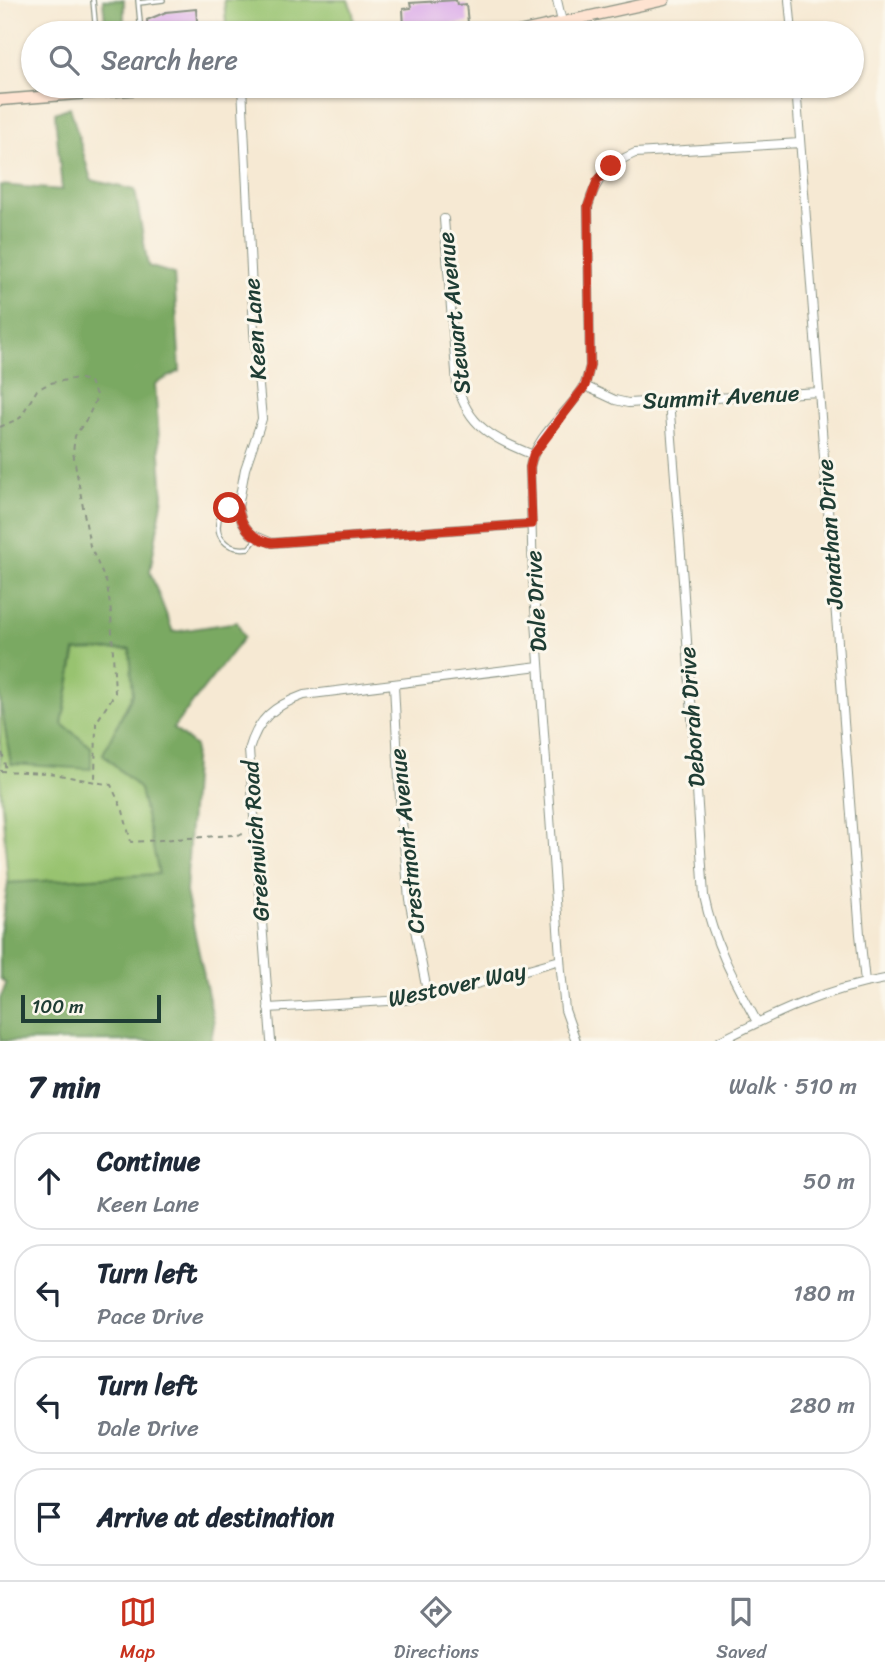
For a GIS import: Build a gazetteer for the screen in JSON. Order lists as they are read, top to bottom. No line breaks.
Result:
{"streets":{"street":["Stewart Avenue","Keen Lane","Summit Avenue","Jonathan Drive","Dale Drive","Deborah Drive","Greenwich Road","Crestmont Avenue","Westover Way"]},"crossings":[["Stewart Avenue","Dale Drive"],["Summit Avenue","Jonathan Drive"],["Summit Avenue","Deborah Drive"],["Dale Drive","Greenwich Road"],["Dale Drive","Westover Way"],["Greenwich Road","Crestmont Avenue"],["Greenwich Road","Westover Way"],["Crestmont Avenue","Westover Way"]],"scale_bar":"100 m","page":{"search":"Search here","scale":"100 m","heading":["7 min","Walk · 510 m"],"list":[["Continue","Keen Lane","50 m"],["Turn left","Pace Drive","180 m"],["Turn left","Dale Drive","280 m"],"Arrive at destination"],"nav":["Map","Directions","Saved"]}}
